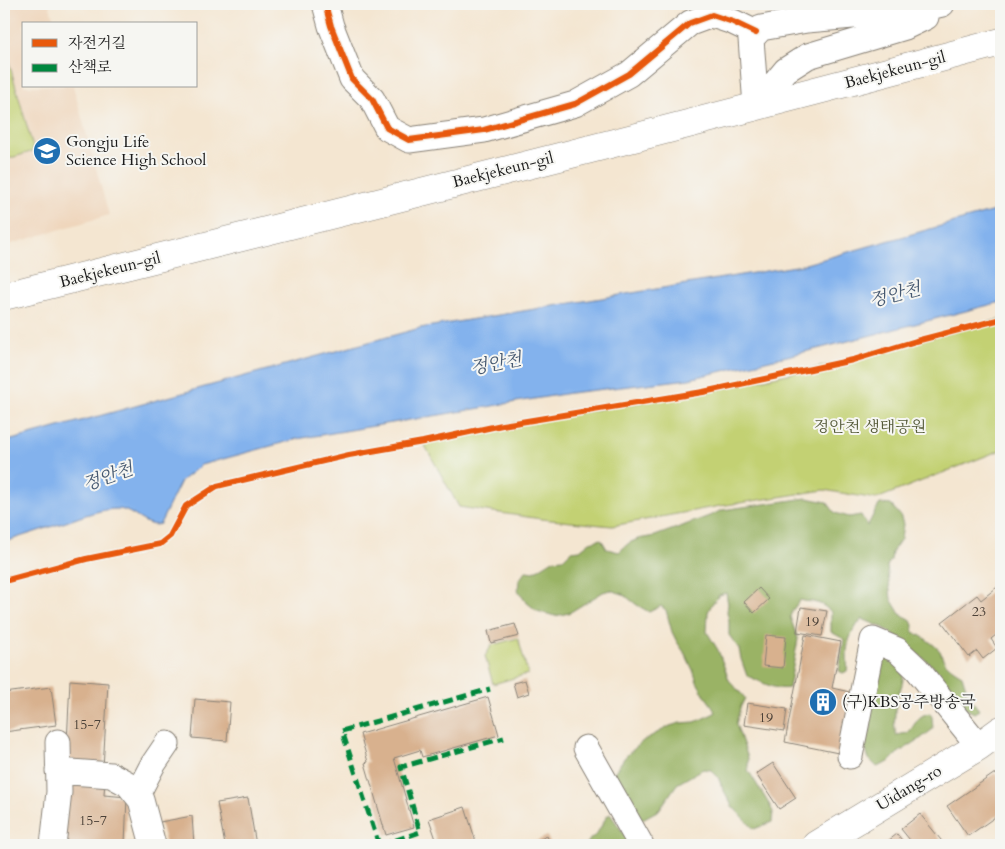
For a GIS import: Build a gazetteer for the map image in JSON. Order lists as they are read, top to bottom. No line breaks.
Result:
{"streets":{"main road":["Baekjekeun-gil","Uidang-ro"]},"water":["정안천"],"parks":["정안천 생태공원"],"places":{"school or university":["Gongju Life Science High School"],"building":["(구)KBS공주방송국"]},"house_numbers":["23","19","19","15-7","15-7"],"legend":["자전거길","산책로"]}
